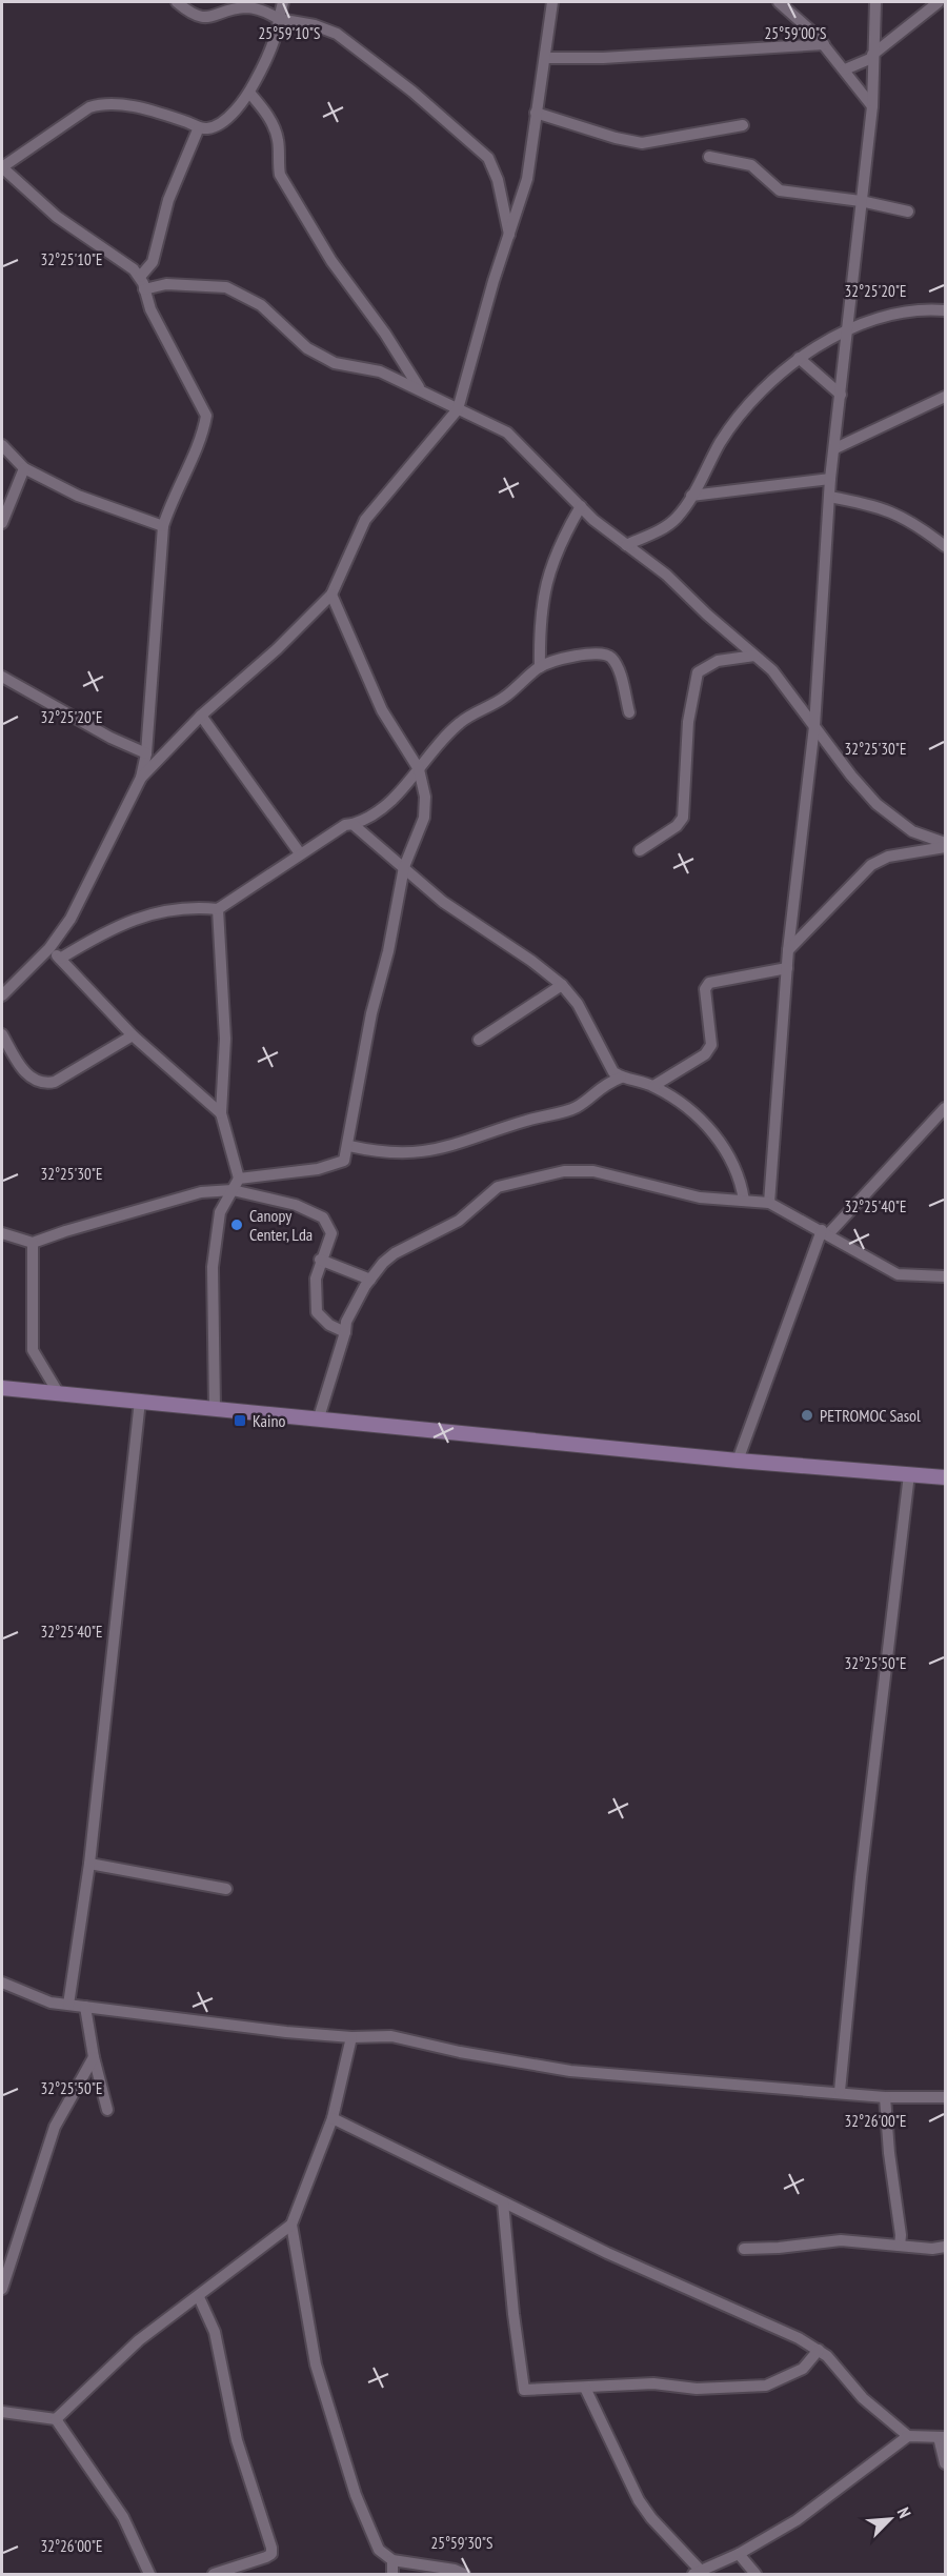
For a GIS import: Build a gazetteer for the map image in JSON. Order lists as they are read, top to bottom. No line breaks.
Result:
{"places":{"other":["Canopy Center, Lda","PETROMOC Sasol"],"transit":["Kaino"]},"north":"top right","coordinates":["25°59'10\"S","25°59'00\"S","32°25'10\"E","32°25'20\"E","32°25'30\"E","32°25'40\"E","32°25'50\"E","32°26'00\"E","25°59'30\"S"]}
